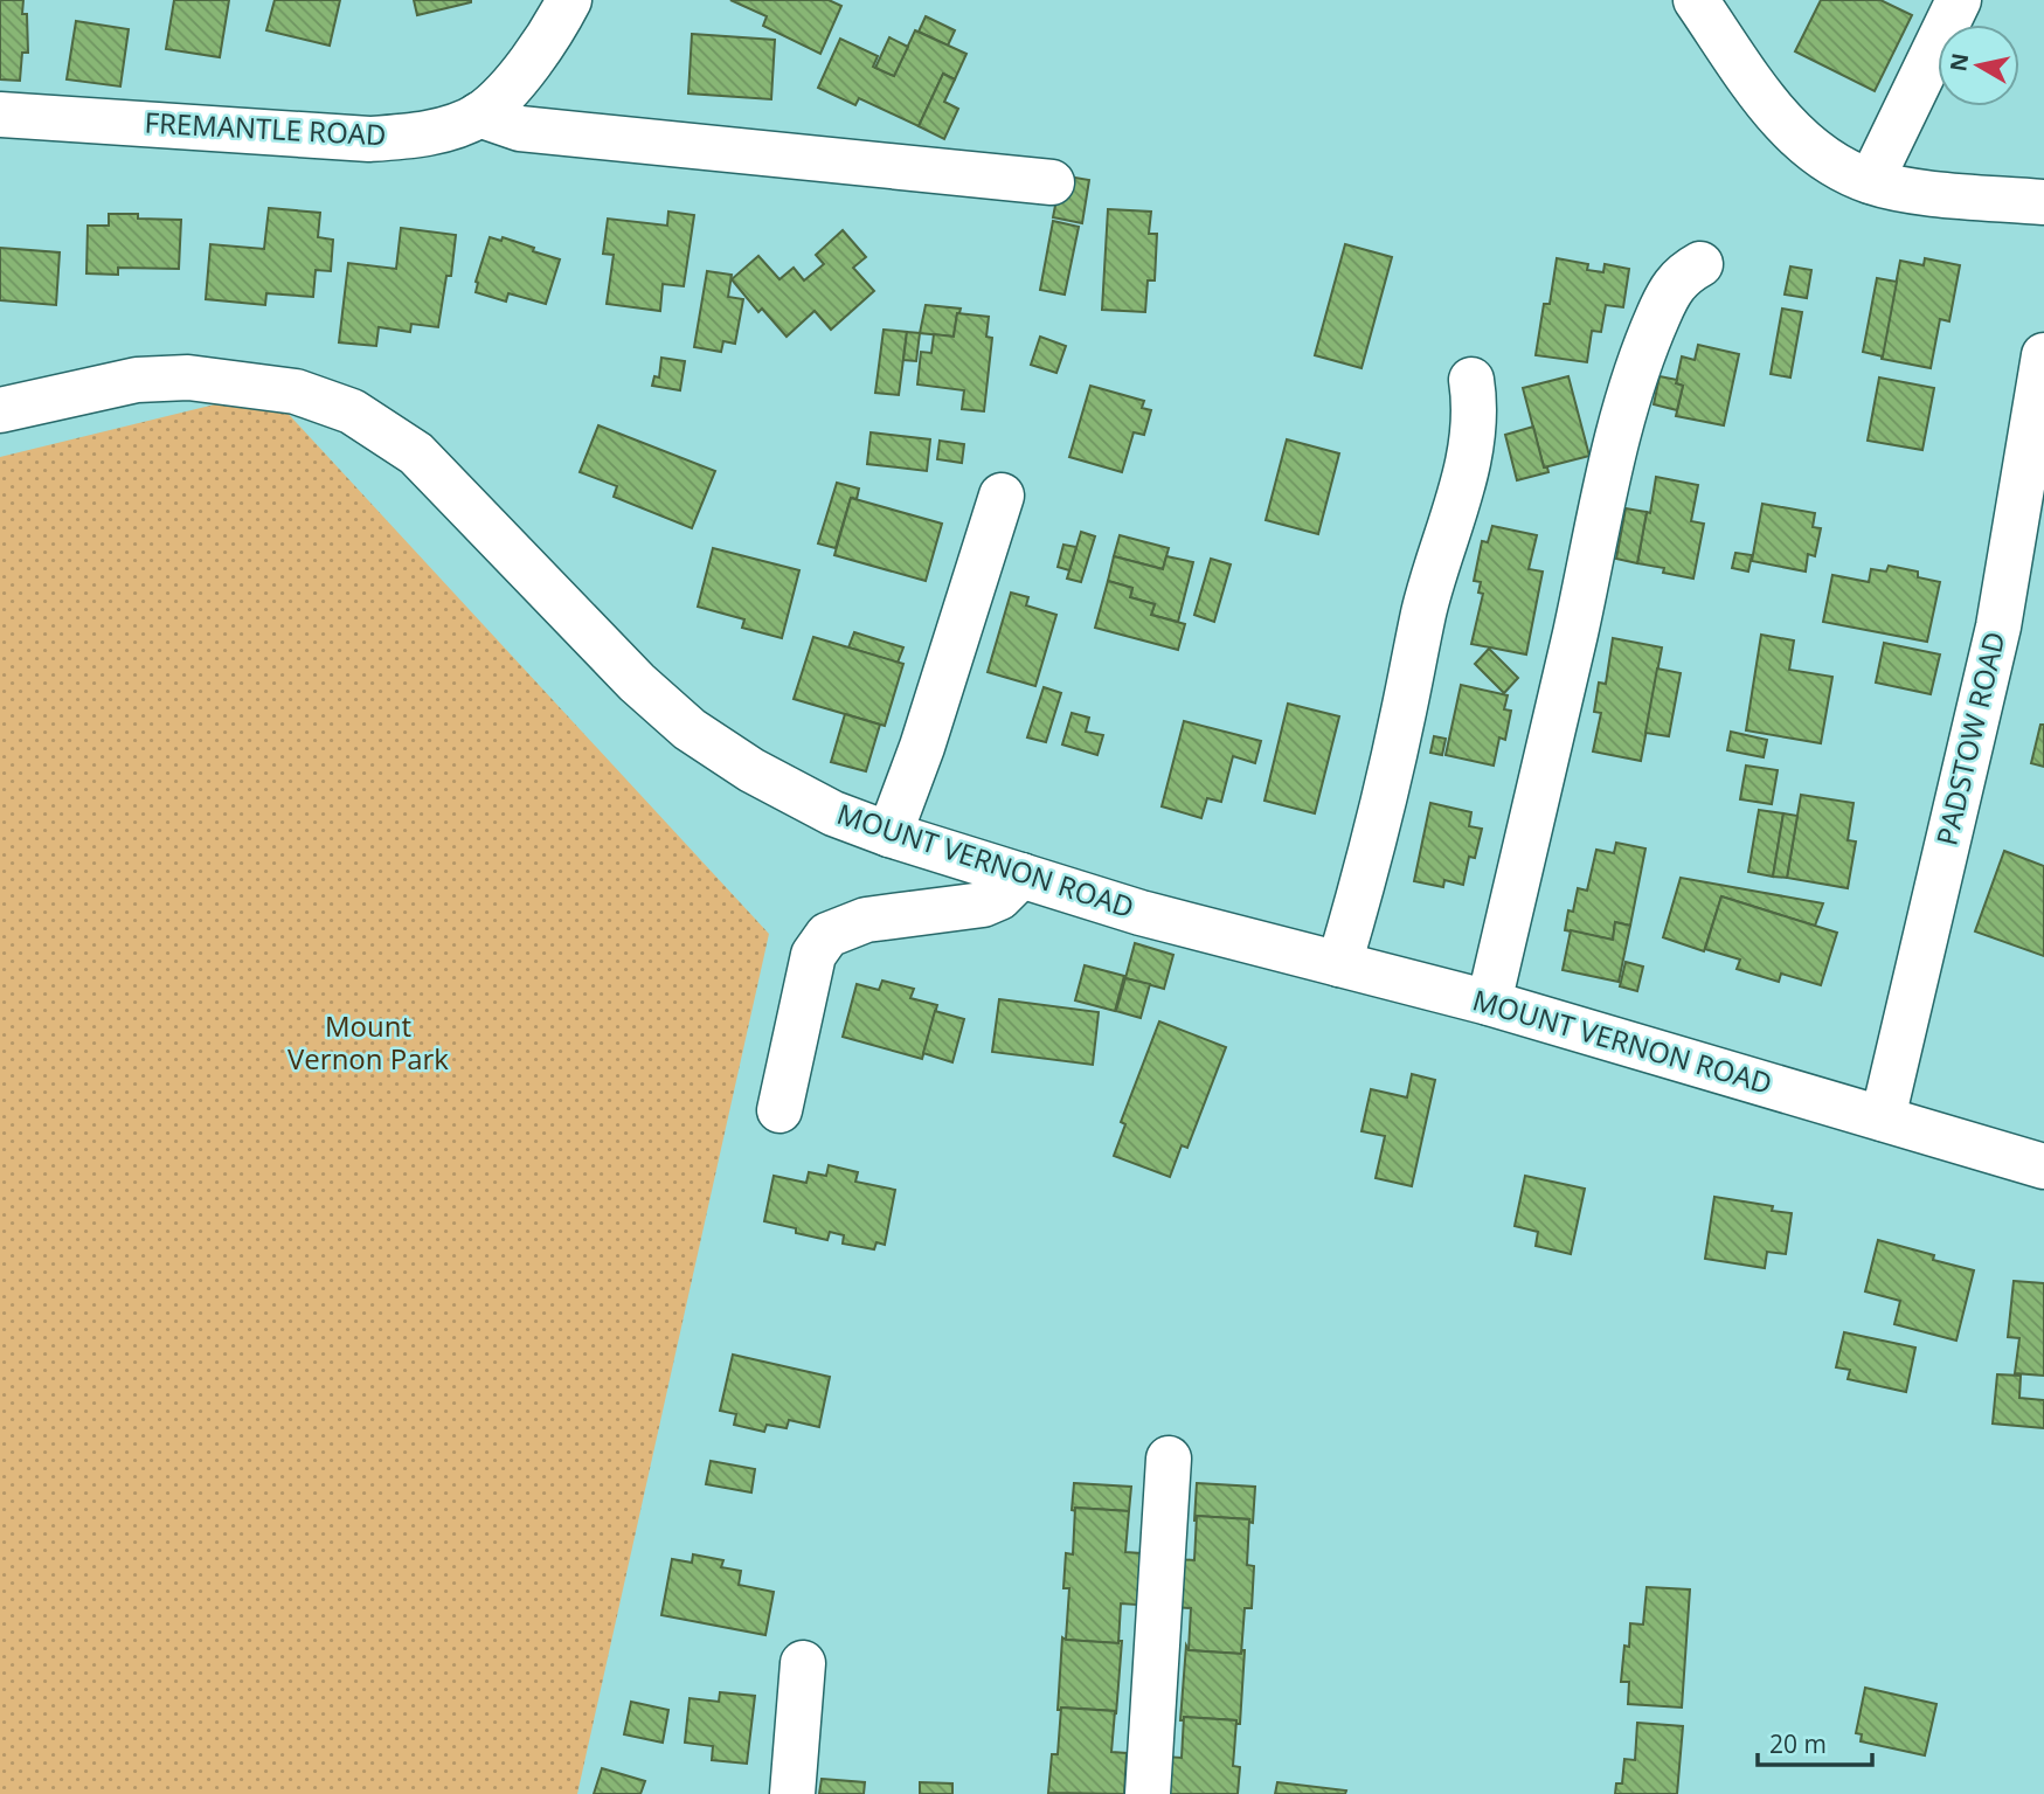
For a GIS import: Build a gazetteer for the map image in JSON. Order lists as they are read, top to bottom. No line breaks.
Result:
{"streets":{"street":["FREMANTLE ROAD","PADSTOW ROAD","MOUNT VERNON ROAD"]},"crossings":[["PADSTOW ROAD","MOUNT VERNON ROAD"]],"parks":["Mount Vernon Park"],"scale_bar":"20 m","north":"left"}
